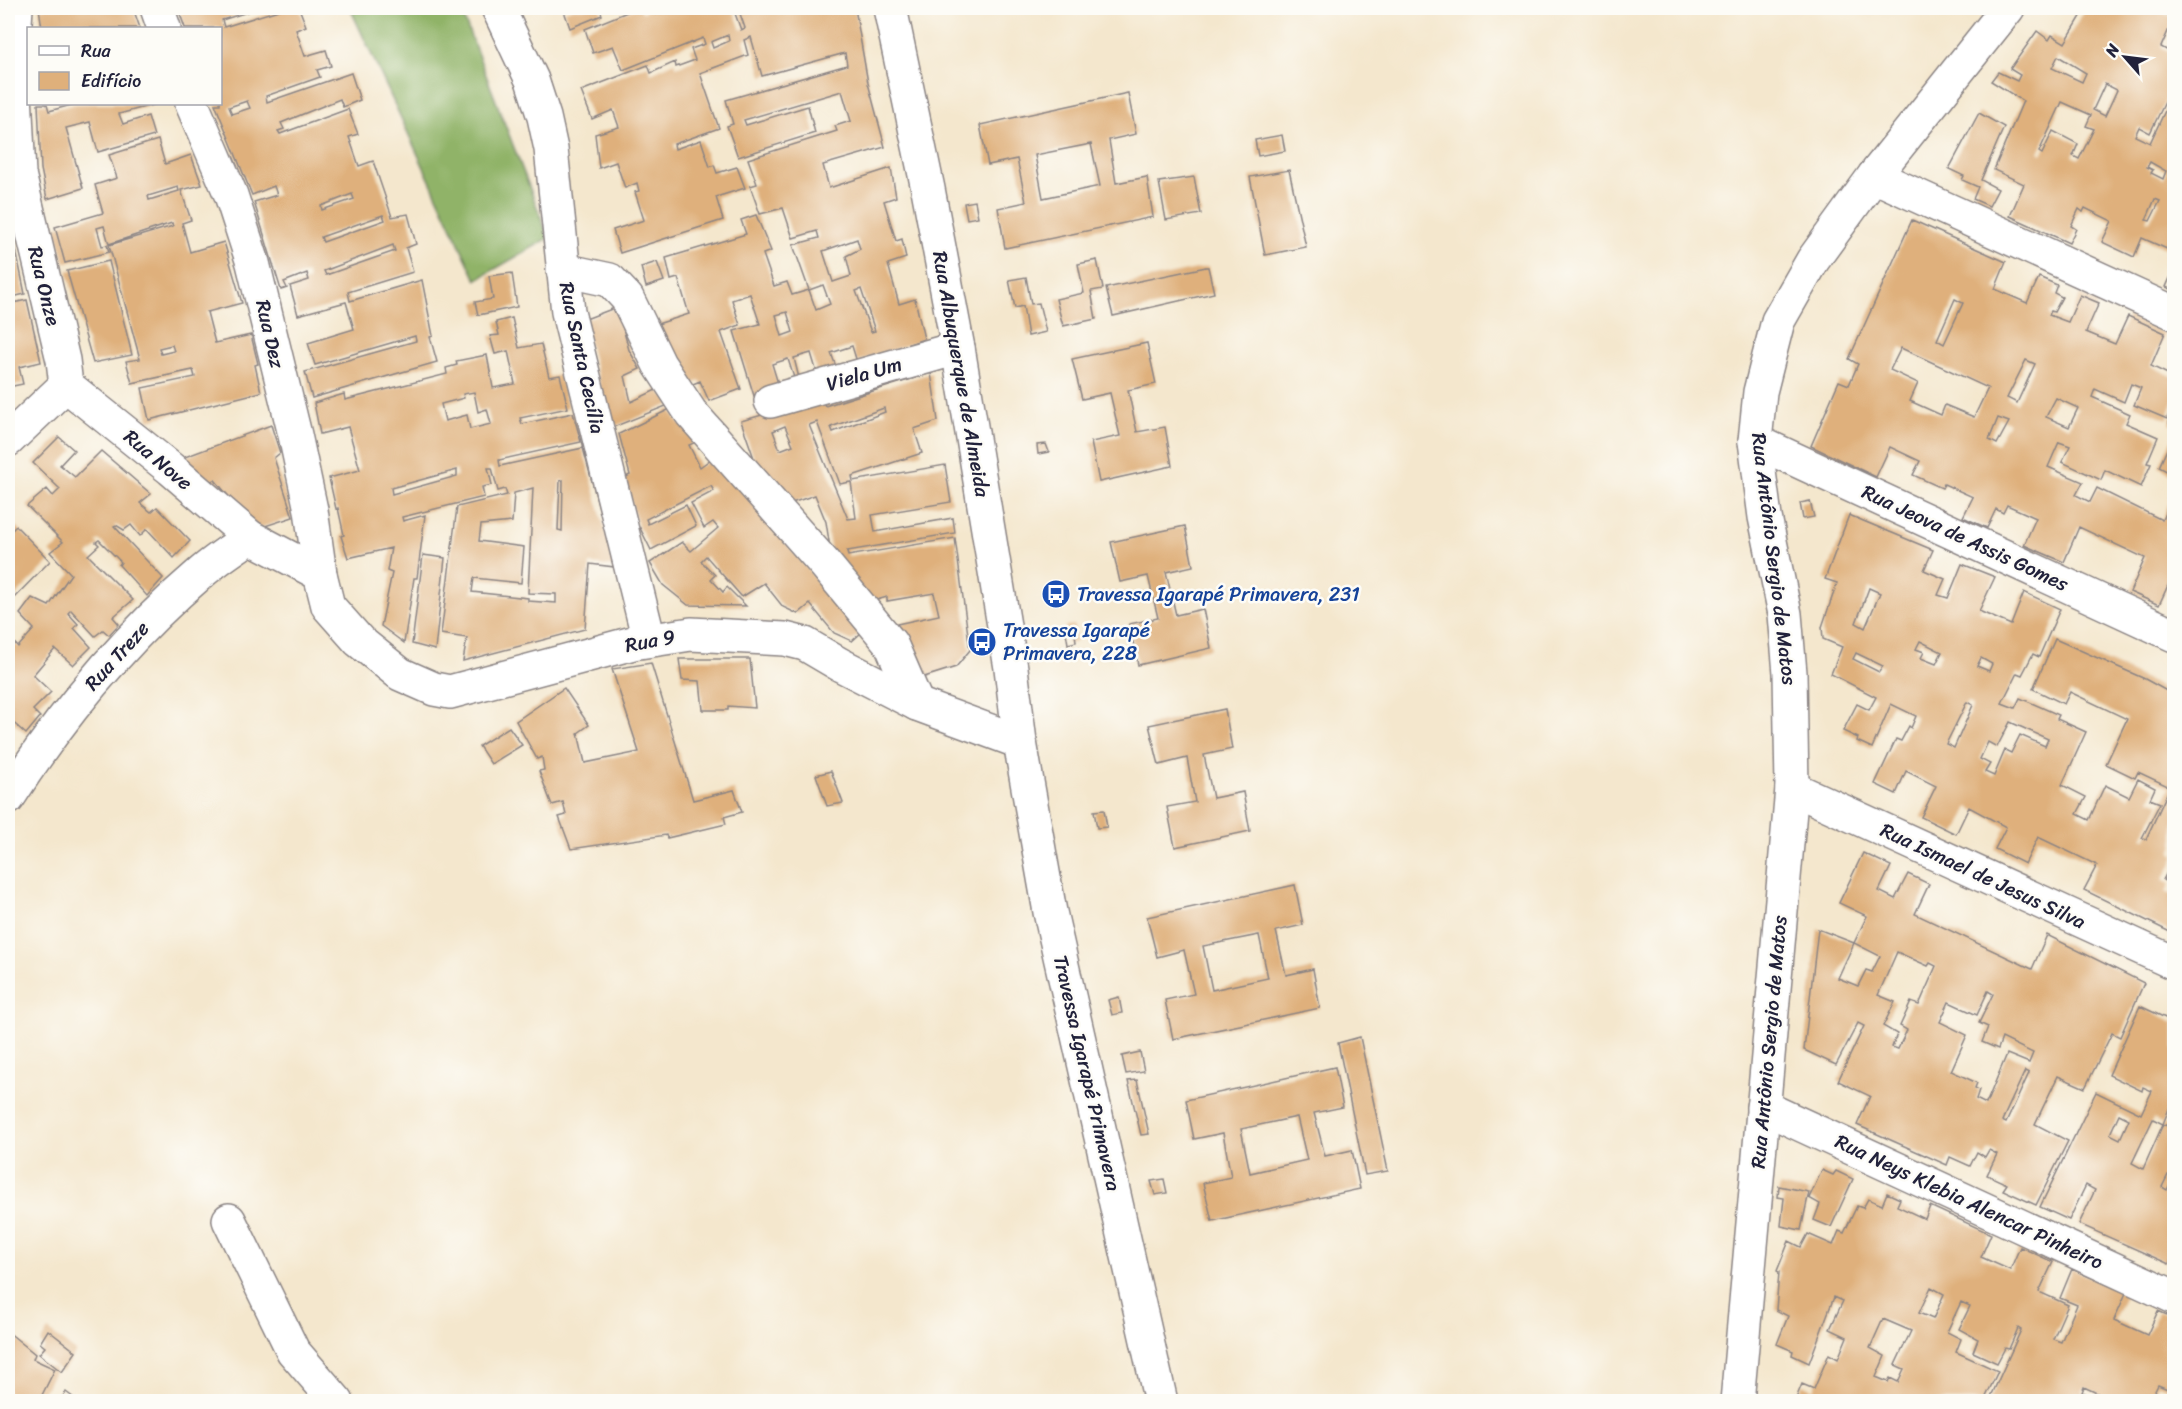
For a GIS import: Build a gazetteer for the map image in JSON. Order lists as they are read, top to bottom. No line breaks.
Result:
{"streets":{"street":["Rua Onze","Rua Dez","Rua Santa Cecília","Viela Um","Rua Albuquerque de Almeida","Rua Nove","Rua Jeova de Assis Gomes","Rua Antônio Sergio de Matos","Rua 9","Rua Treze","Rua Ismael de Jesus Silva","Travessa Igarapé Primavera","Rua Neys Klebia Alencar Pinheiro"]},"crossings":[["Rua Onze","Rua Nove"],["Rua Dez","Rua Nove"],["Rua Dez","Rua 9"],["Rua Santa Cecília","Rua 9"],["Viela Um","Rua Albuquerque de Almeida"],["Rua Albuquerque de Almeida","Rua 9"],["Rua Albuquerque de Almeida","Travessa Igarapé Primavera"],["Rua Nove","Rua 9"],["Rua Nove","Rua Treze"],["Rua Jeova de Assis Gomes","Rua Antônio Sergio de Matos"],["Rua Antônio Sergio de Matos","Rua Ismael de Jesus Silva"],["Rua Antônio Sergio de Matos","Rua Neys Klebia Alencar Pinheiro"],["Rua 9","Travessa Igarapé Primavera"]],"places":{"bus stop":["Travessa Igarapé Primavera, 231","Travessa Igarapé Primavera, 228"]},"legend":["Rua","Edifício"],"north":"top left"}
